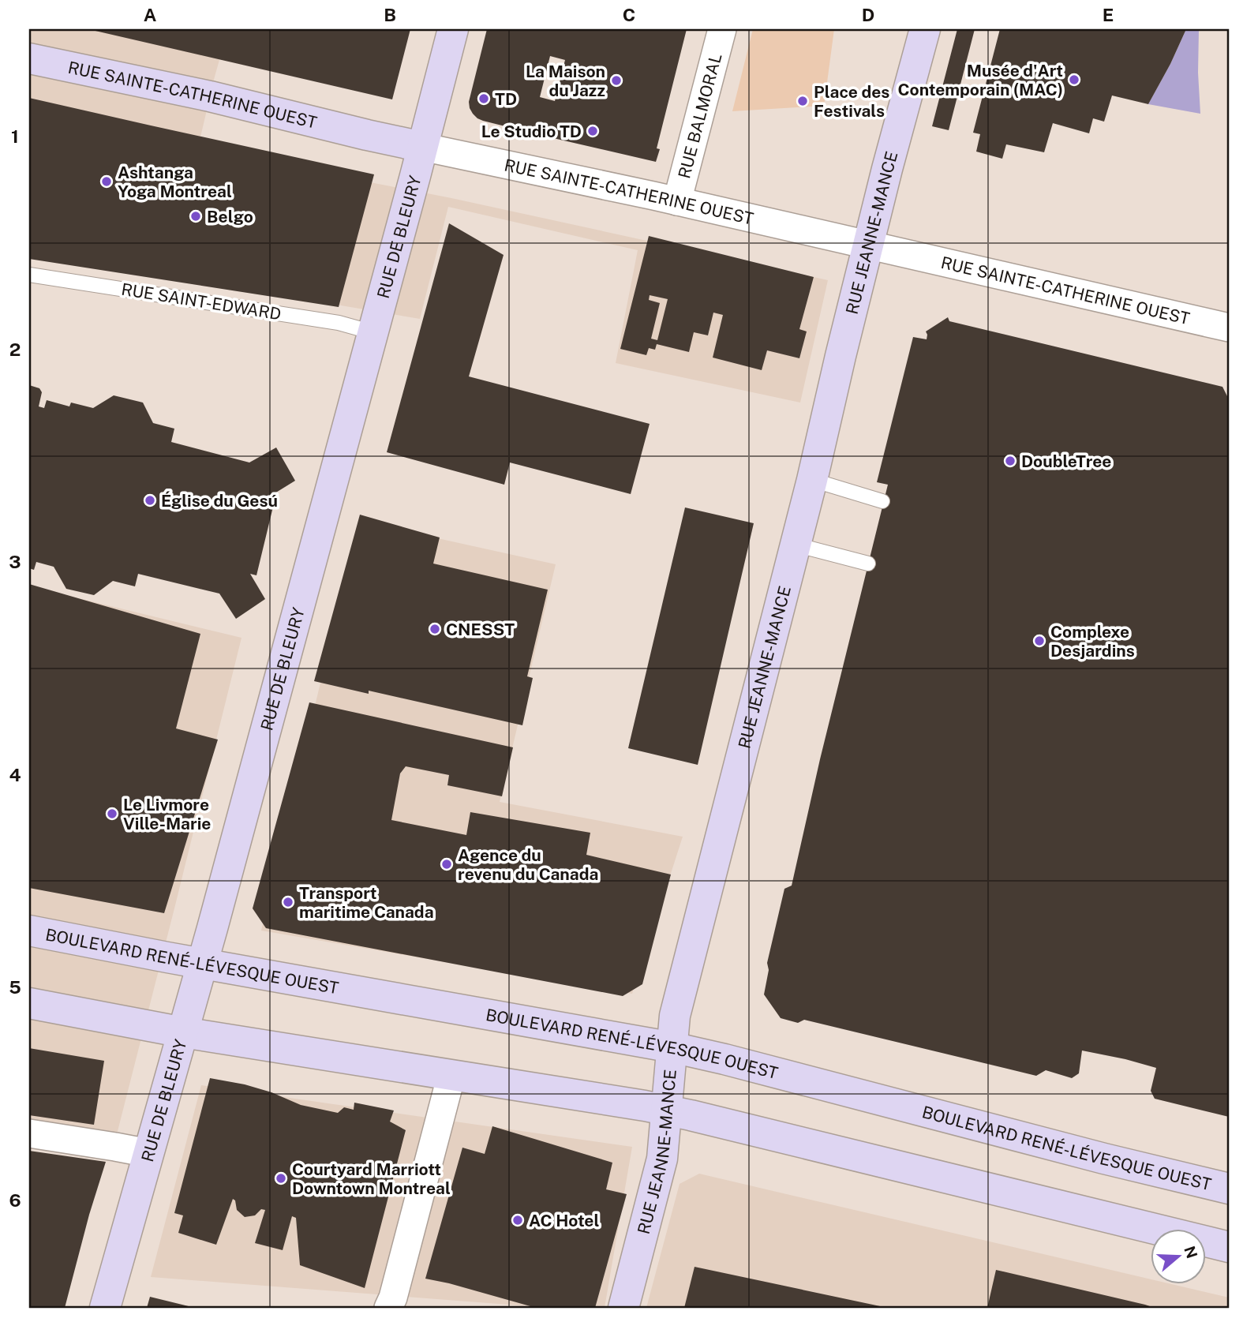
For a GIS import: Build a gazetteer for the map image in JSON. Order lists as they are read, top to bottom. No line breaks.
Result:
{"streets":{"street":["RUE SAINTE-CATHERINE OUEST","RUE BALMORAL","RUE JEANNE-MANCE","RUE DE BLEURY","BOULEVARD RENÉ-LÉVESQUE OUEST"],"lane":["RUE SAINT-EDWARD"]},"crossings":[["RUE SAINTE-CATHERINE OUEST","RUE BALMORAL"],["RUE SAINTE-CATHERINE OUEST","RUE JEANNE-MANCE"],["RUE SAINTE-CATHERINE OUEST","RUE DE BLEURY"],["RUE JEANNE-MANCE","BOULEVARD RENÉ-LÉVESQUE OUEST"],["RUE DE BLEURY","RUE SAINT-EDWARD"],["RUE DE BLEURY","BOULEVARD RENÉ-LÉVESQUE OUEST"]],"places":["Musée d'Art Contemporain (MAC)","La Maison du Jazz","TD","Place des Festivals","Le Studio TD","Ashtanga Yoga Montreal","Belgo","DoubleTree","Église du Gesú","CNESST","Complexe Desjardins","Le Livmore Ville-Marie","Agence du revenu du Canada","Transport maritime Canada","Courtyard Marriott Downtown Montreal","AC Hotel"],"north":"right","grid":{"columns":["A","B","C","D","E"],"rows":["1","2","3","4","5","6"]}}
